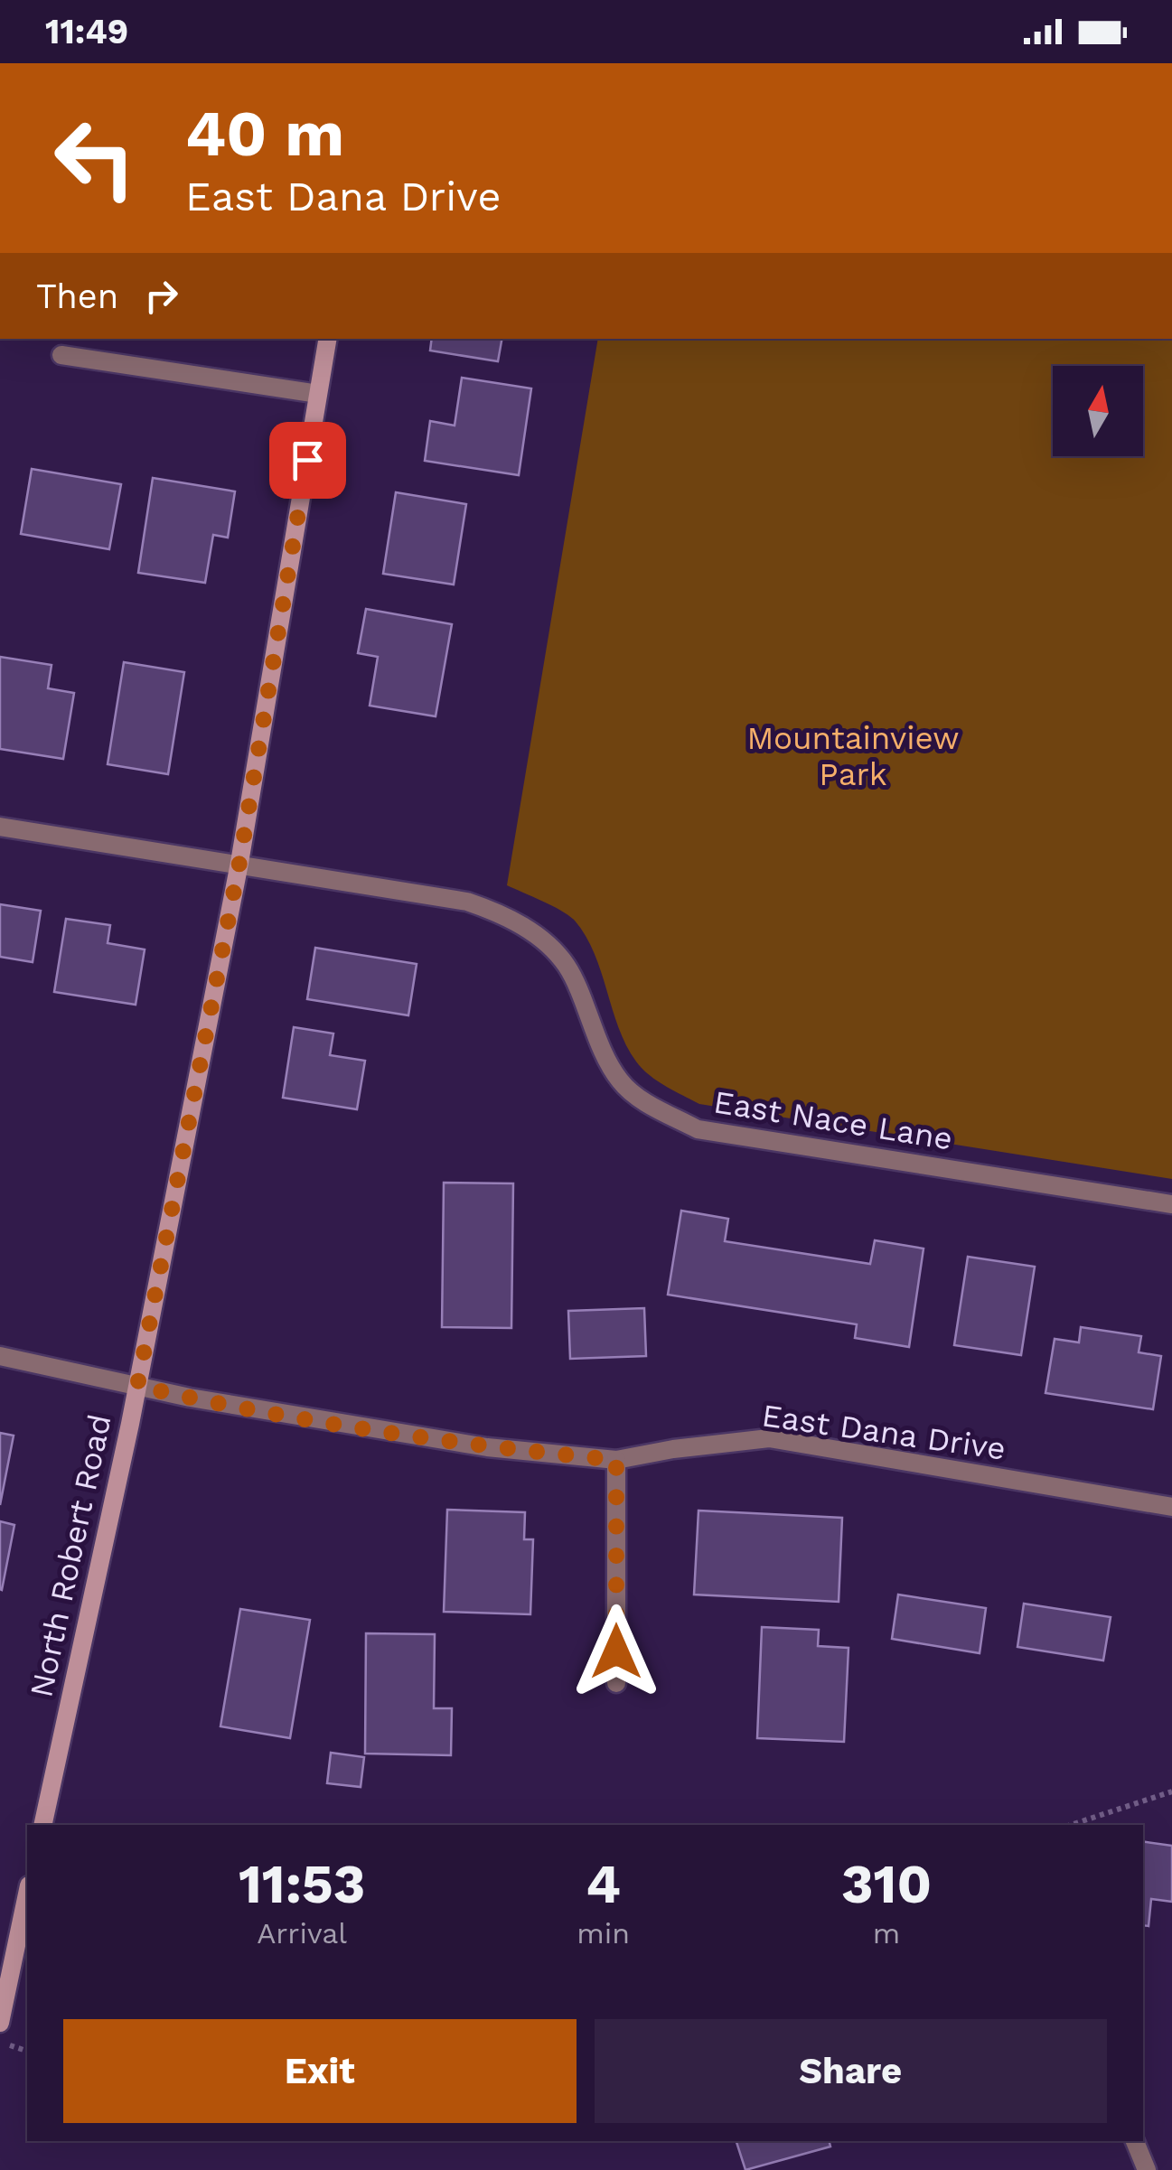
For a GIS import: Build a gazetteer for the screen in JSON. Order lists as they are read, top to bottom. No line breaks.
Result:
{"streets":{"main road":["North Robert Road"],"street":["East Nace Lane","East Dana Drive"]},"crossings":[["East Nace Lane","North Robert Road"],["East Dana Drive","North Robert Road"]],"parks":["Mountainview Park"],"north":"top","page":{"status":"11:49","turn":["40 m","East Dana Drive"],"then":"Then","eta":["11:53","Arrival","4","min","310","m"],"buttons":["Exit","Share"]}}
